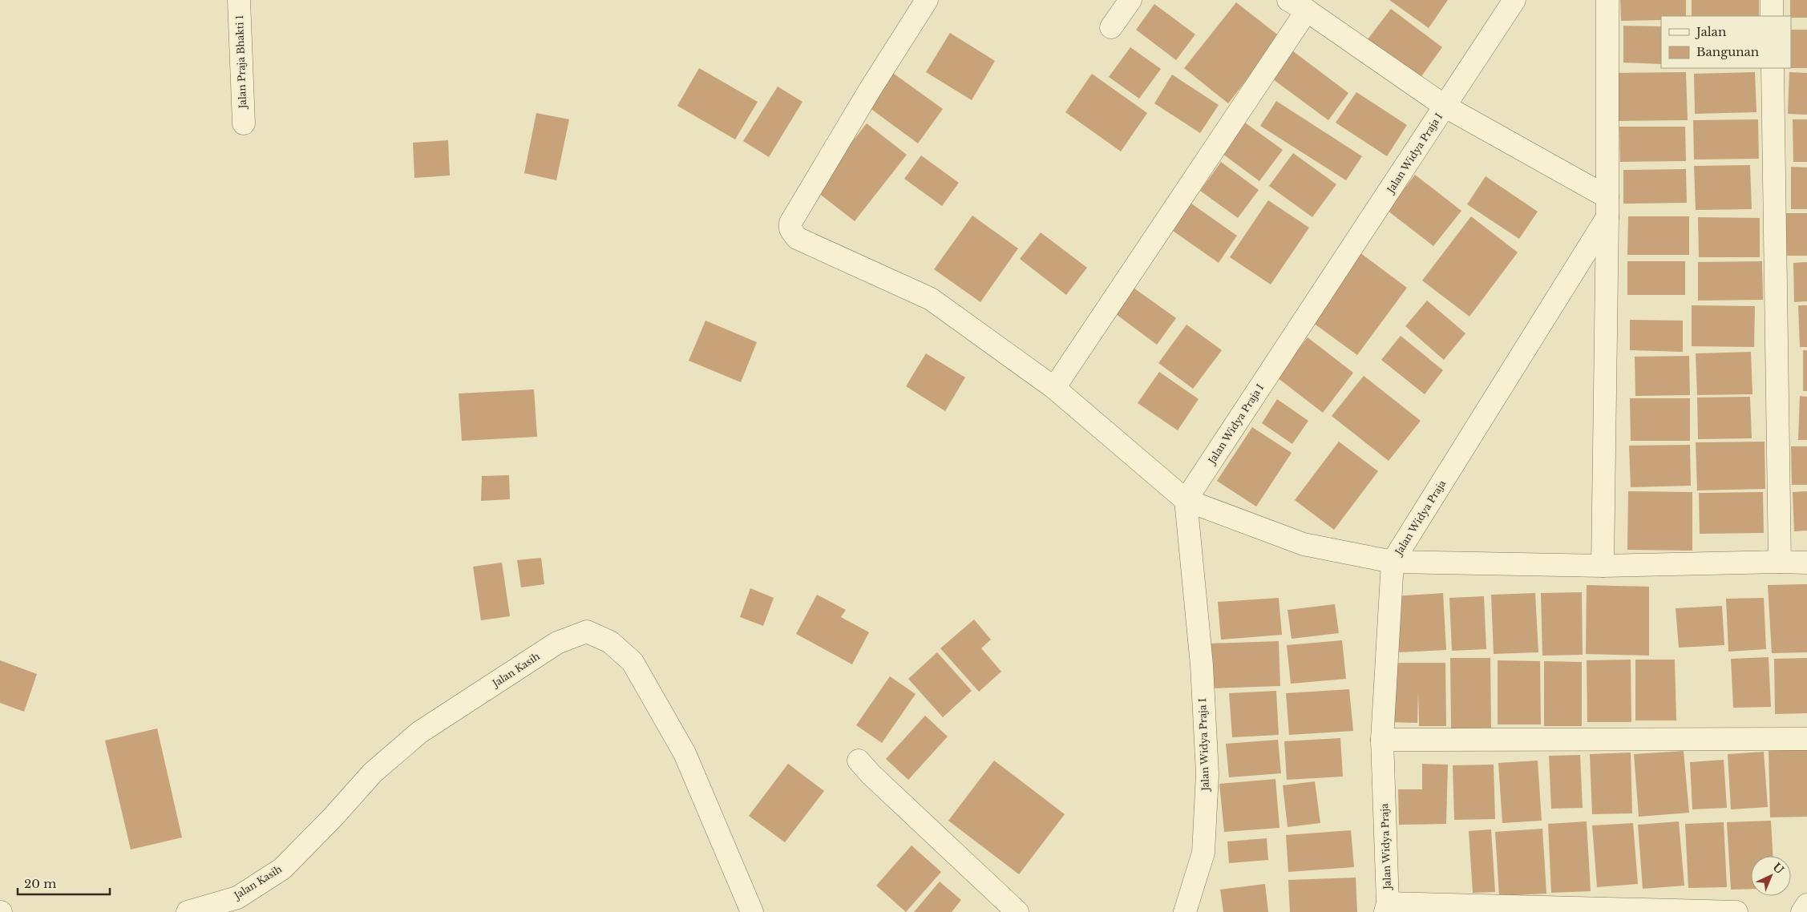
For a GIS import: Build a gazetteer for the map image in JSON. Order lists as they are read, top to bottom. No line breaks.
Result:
{"streets":{"street":["Jalan Praja Bhakti 1","Jalan Widya Praja I","Jalan Widya Praja","Jalan Kasih"]},"legend":["Jalan","Bangunan"],"scale_bar":"20 m","north":"top right"}
